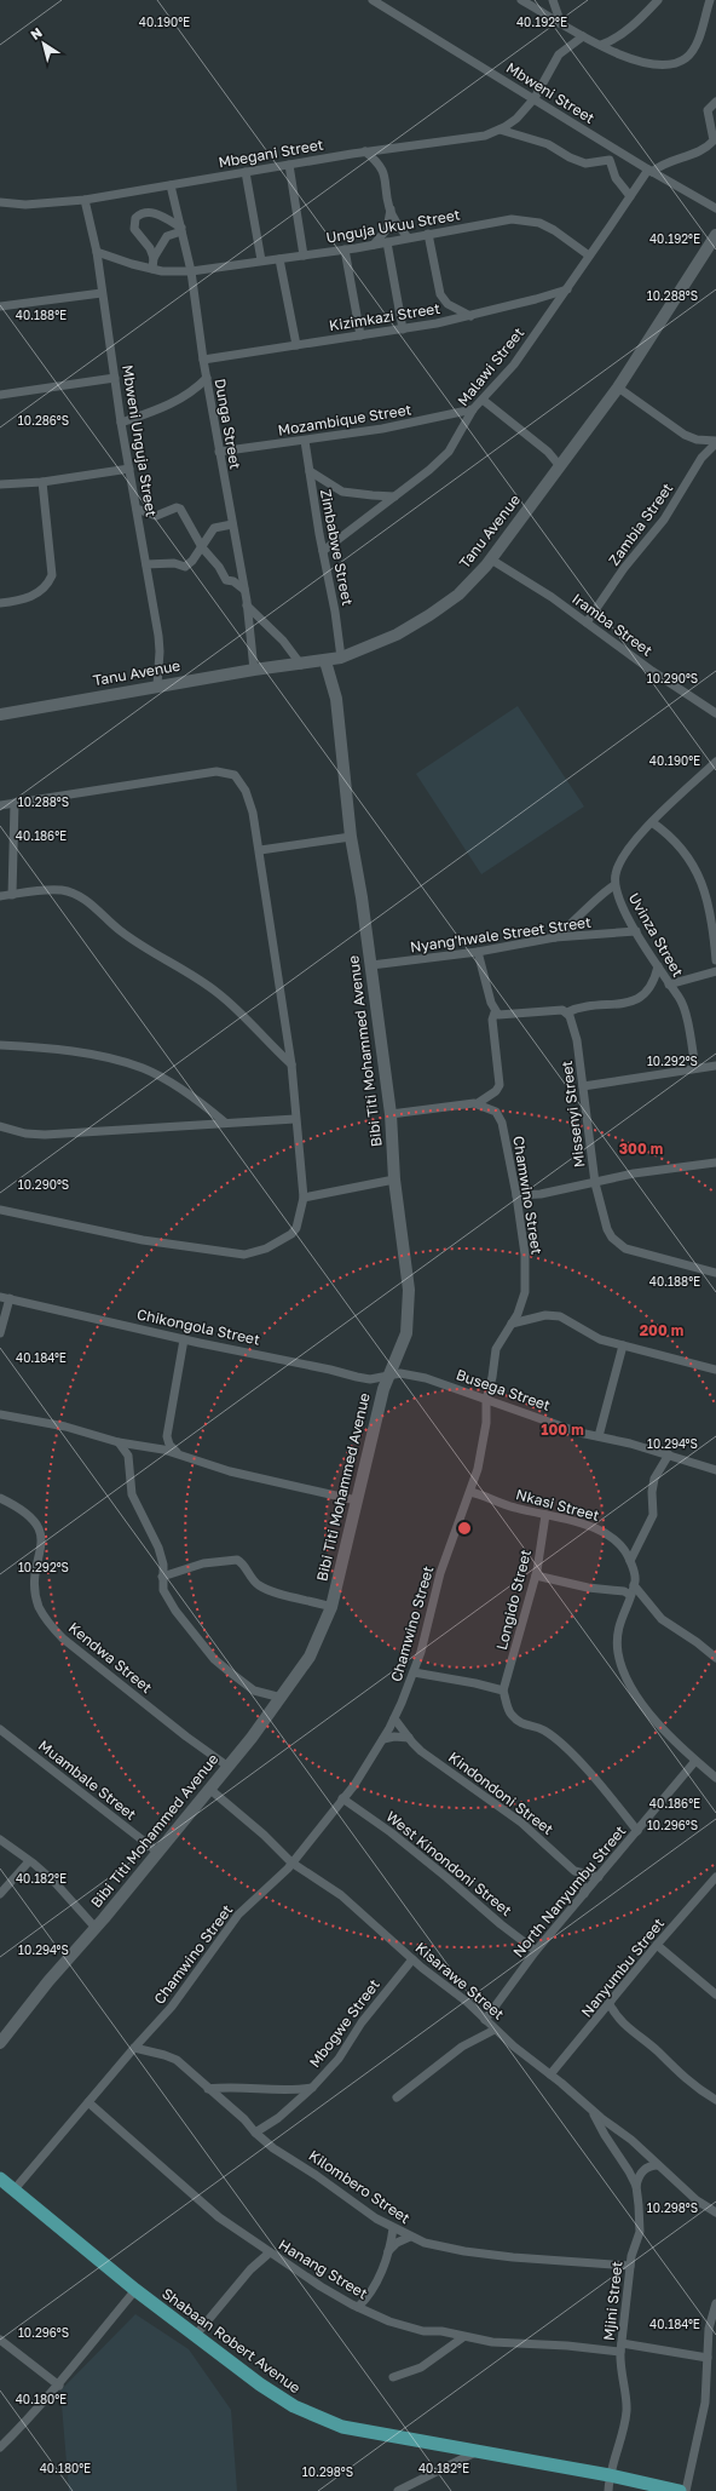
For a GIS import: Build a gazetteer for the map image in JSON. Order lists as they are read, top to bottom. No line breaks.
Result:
{"streets":{"main road":["Shabaan Robert Avenue"],"street":["Mbweni Street","Mbegani Street","Unguja Ukuu Street","Kizimkazi Street","Malawi Street","Mozambique Street","Dunga Street","Mbweni Unguja Street","Zambia Street","Tanu Avenue","Zimbabwe Street","Iramba Street","Nyang'hwale Street Street","Uvinza Street","Bibi Titi Mohammed Avenue","Missenyi Street","Chamwino Street","Chikongola Street","Busega Street","Nkasi Street","Longido Street","Kendwa Street","Muambale Street","Kindondoni Street","West Kinondoni Street","North Nanyumbu Street","Nanyumbu Street","Kisarawe Street","Mbogwe Street","Kilombero Street","Hanang Street","Mjini Street"]},"crossings":[["Mbweni Street","Mbegani Street"],["Mbweni Street","Malawi Street"],["Mbegani Street","Unguja Ukuu Street"],["Mbegani Street","Dunga Street"],["Mbegani Street","Mbweni Unguja Street"],["Unguja Ukuu Street","Malawi Street"],["Unguja Ukuu Street","Dunga Street"],["Unguja Ukuu Street","Mbweni Unguja Street"],["Kizimkazi Street","Malawi Street"],["Kizimkazi Street","Dunga Street"],["Malawi Street","Mozambique Street"],["Malawi Street","Zimbabwe Street"],["Mozambique Street","Dunga Street"],["Mozambique Street","Zimbabwe Street"],["Dunga Street","Tanu Avenue"],["Mbweni Unguja Street","Tanu Avenue"],["Zambia Street","Iramba Street"],["Tanu Avenue","Zimbabwe Street"],["Tanu Avenue","Iramba Street"],["Tanu Avenue","Bibi Titi Mohammed Avenue"],["Nyang'hwale Street Street","Uvinza Street"],["Nyang'hwale Street Street","Bibi Titi Mohammed Avenue"],["Bibi Titi Mohammed Avenue","Chikongola Street"],["Bibi Titi Mohammed Avenue","Busega Street"],["Bibi Titi Mohammed Avenue","Kendwa Street"],["Bibi Titi Mohammed Avenue","Muambale Street"],["Bibi Titi Mohammed Avenue","Kisarawe Street"],["Chamwino Street","Busega Street"],["Chamwino Street","Nkasi Street"],["Chamwino Street","Kindondoni Street"],["Chamwino Street","West Kinondoni Street"],["Chamwino Street","Kisarawe Street"],["Chamwino Street","Hanang Street"],["Chamwino Street","Shabaan Robert Avenue"],["Chikongola Street","Busega Street"],["Nkasi Street","Longido Street"],["Nkasi Street","North Nanyumbu Street"],["Kindondoni Street","North Nanyumbu Street"],["West Kinondoni Street","North Nanyumbu Street"],["North Nanyumbu Street","Kisarawe Street"],["Nanyumbu Street","Kisarawe Street"],["Kisarawe Street","Mbogwe Street"],["Kisarawe Street","Mjini Street"],["Mbogwe Street","Kilombero Street"],["Kilombero Street","Mjini Street"],["Hanang Street","Mjini Street"],["Mjini Street","Shabaan Robert Avenue"]],"north":"top left","coordinates":["40.190°E","40.192°E","10.288°S","40.188°E","10.286°S","10.290°S","40.186°E","10.292°S","40.184°E","10.294°S","10.296°S","40.182°E","10.298°S","40.180°E"],"rings":["300 m","200 m","100 m"]}
